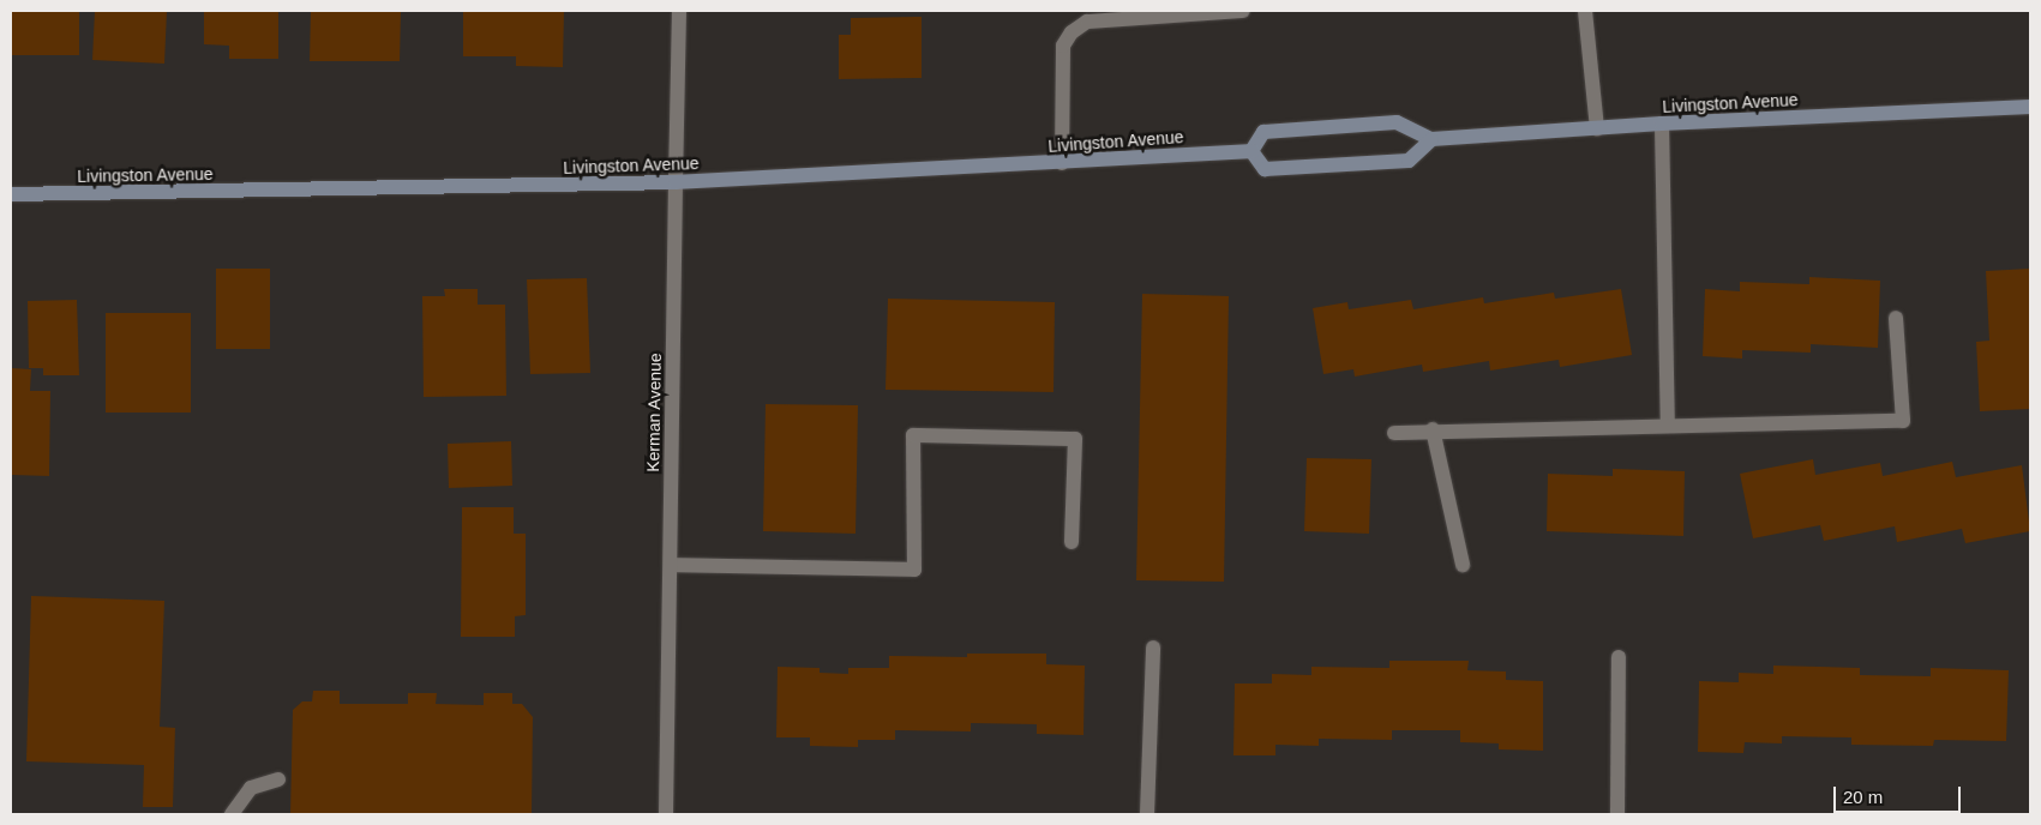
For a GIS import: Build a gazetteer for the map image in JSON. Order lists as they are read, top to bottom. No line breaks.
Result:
{"streets":{"main road":["Livingston Avenue"],"street":["Kerman Avenue"]},"crossings":[["Livingston Avenue","Kerman Avenue"]],"scale_bar":"20 m"}
